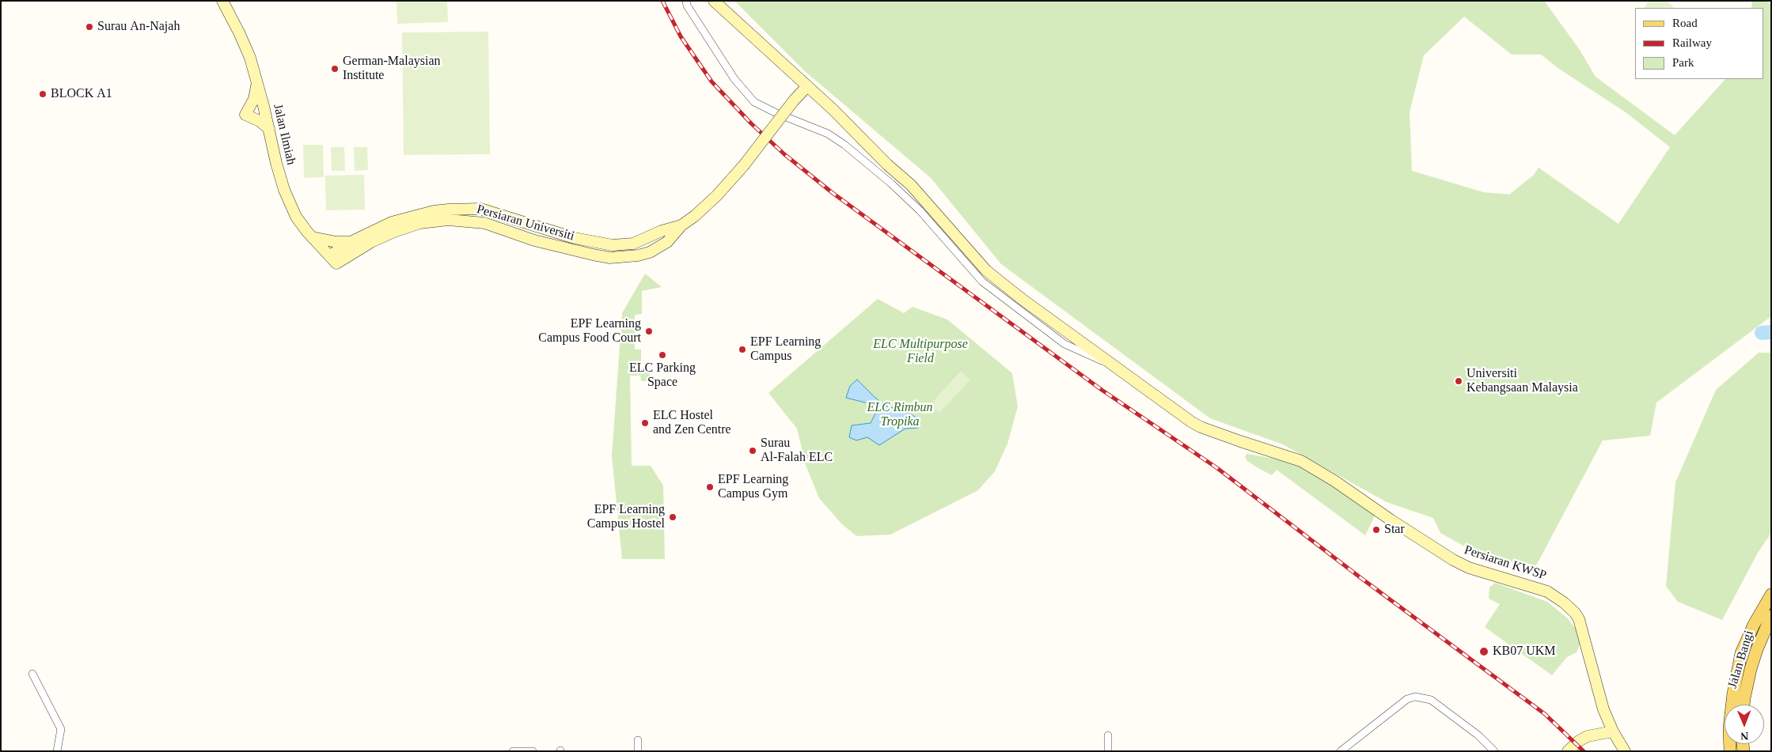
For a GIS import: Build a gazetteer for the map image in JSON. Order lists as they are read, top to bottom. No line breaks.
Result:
{"streets":{"main road":["Jalan Bangi"],"street":["Jalan Ilmiah","Persiaran Universiti","Persiaran KWSP"]},"crossings":[["Jalan Ilmiah","Persiaran Universiti"],["Persiaran Universiti","Persiaran KWSP"]],"parks":["ELC Multipurpose Field","ELC Rimbun Tropika"],"places":["Surau An-Najah","German-Malaysian Institute","BLOCK A1","EPF Learning Campus Food Court","EPF Learning Campus","ELC Parking Space","Universiti Kebangsaan Malaysia","ELC Hostel and Zen Centre","Surau Al-Falah ELC","EPF Learning Campus Gym","EPF Learning Campus Hostel","Star","KB07 UKM"],"legend":["Road","Railway","Park"],"north":"bottom"}
